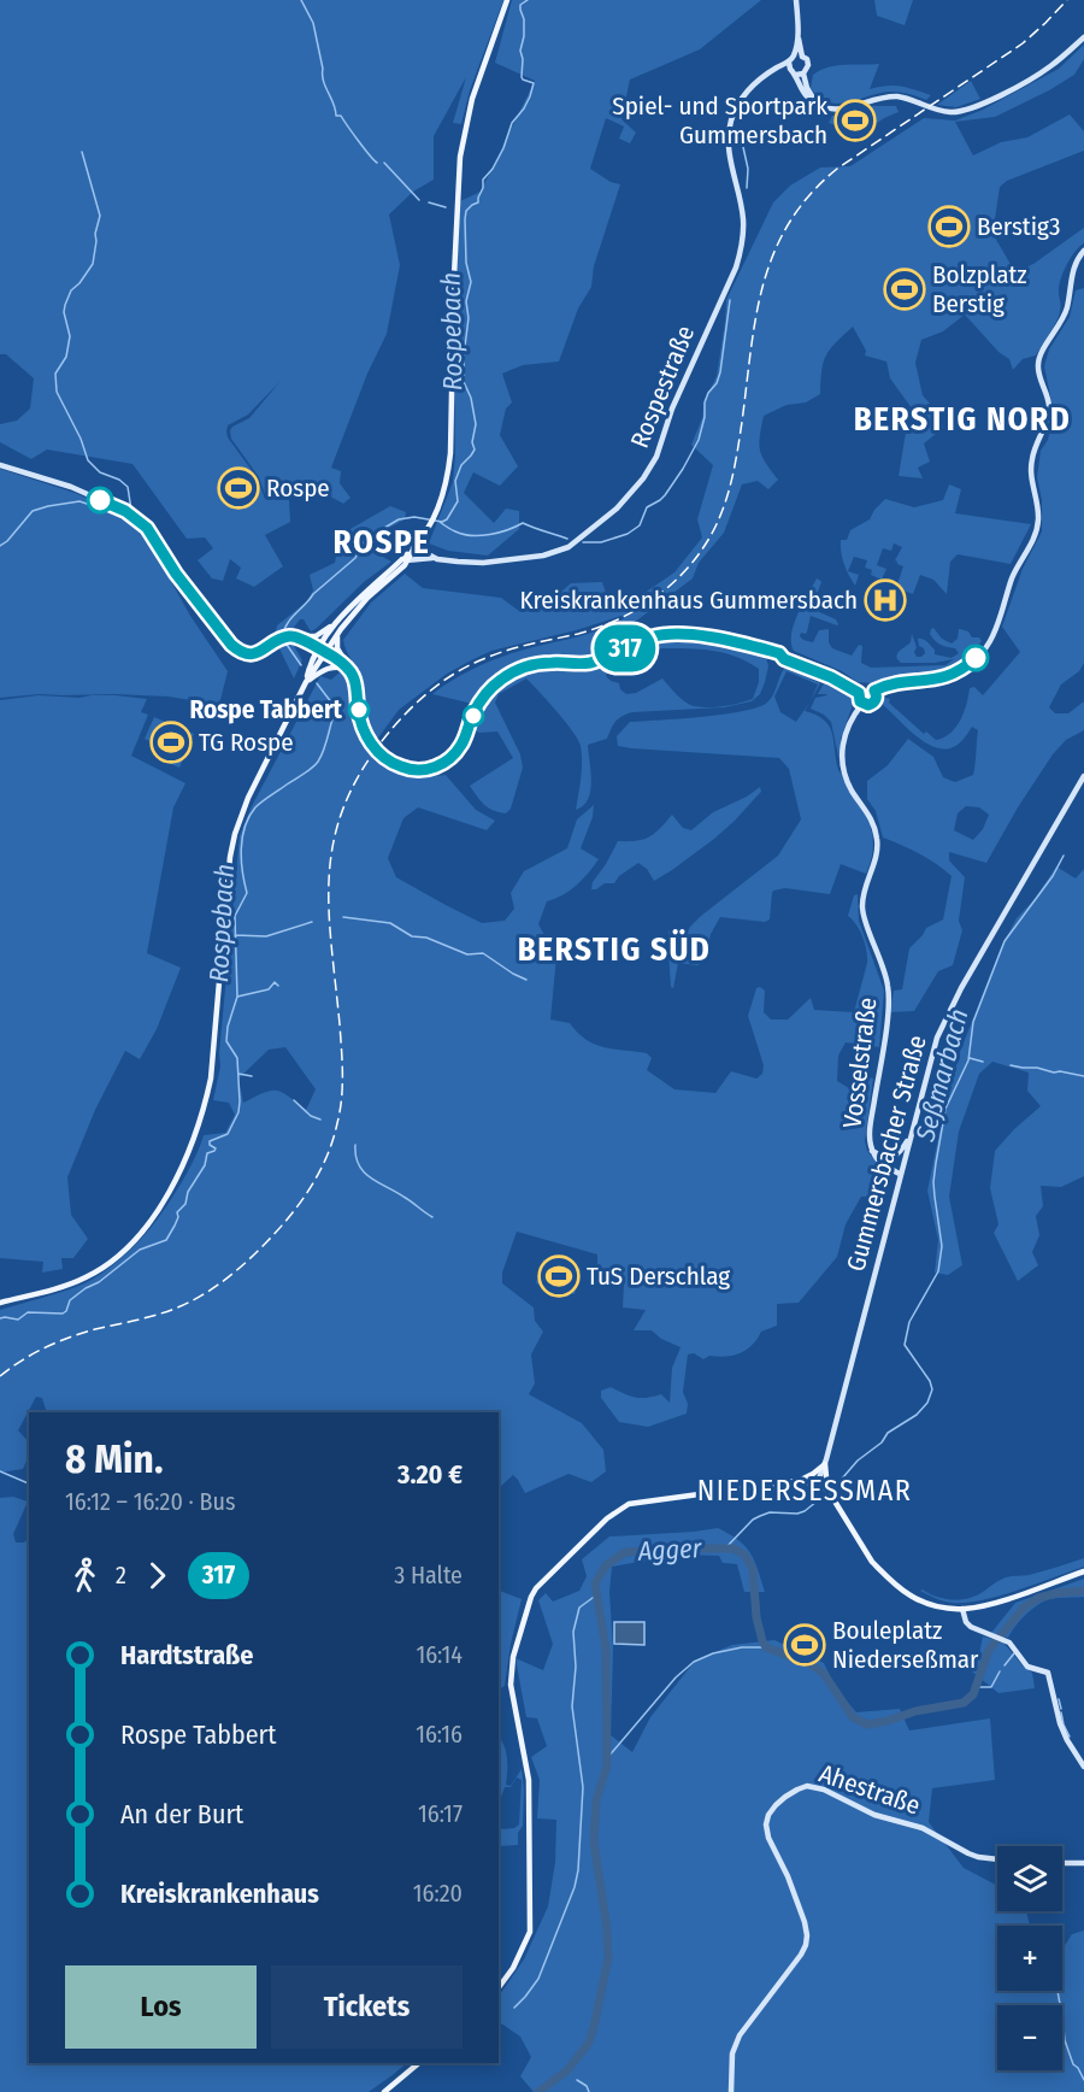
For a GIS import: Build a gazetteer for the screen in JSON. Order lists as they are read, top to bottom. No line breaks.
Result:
{"streets":{"street":["Rospestraße","Vosselstraße","Gummersbacher Straße","Ahestraße"]},"crossings":[["Vosselstraße","Gummersbacher Straße"]],"districts":["BERSTIG NORD","ROSPE","BERSTIG SÜD","NIEDERSESSMAR"],"water":["Rospebach","Seßmarbach","Agger"],"places":{"sports":["Spiel- und Sportpark Gummersbach","Berstig3","Bolzplatz Berstig","Rospe","TG Rospe","TuS Derschlag","Bouleplatz Niederseßmar"],"hospital":["Kreiskrankenhaus Gummersbach"],"other":["Rospe Tabbert"]},"lines":["bus line 317"],"page":{"on_map":"317","heading":["8 Min.","16:12 – 16:20 · Bus","3.20 €"],"legs":["2","317","3 Halte"],"list":[{"name":"Hardtstraße","value":"16:14"},{"name":"Rospe Tabbert","value":"16:16"},{"name":"An der Burt","value":"16:17"},{"name":"Kreiskrankenhaus","value":"16:20"}],"map_buttons":["+","−"],"buttons":["Los","Tickets"]}}
